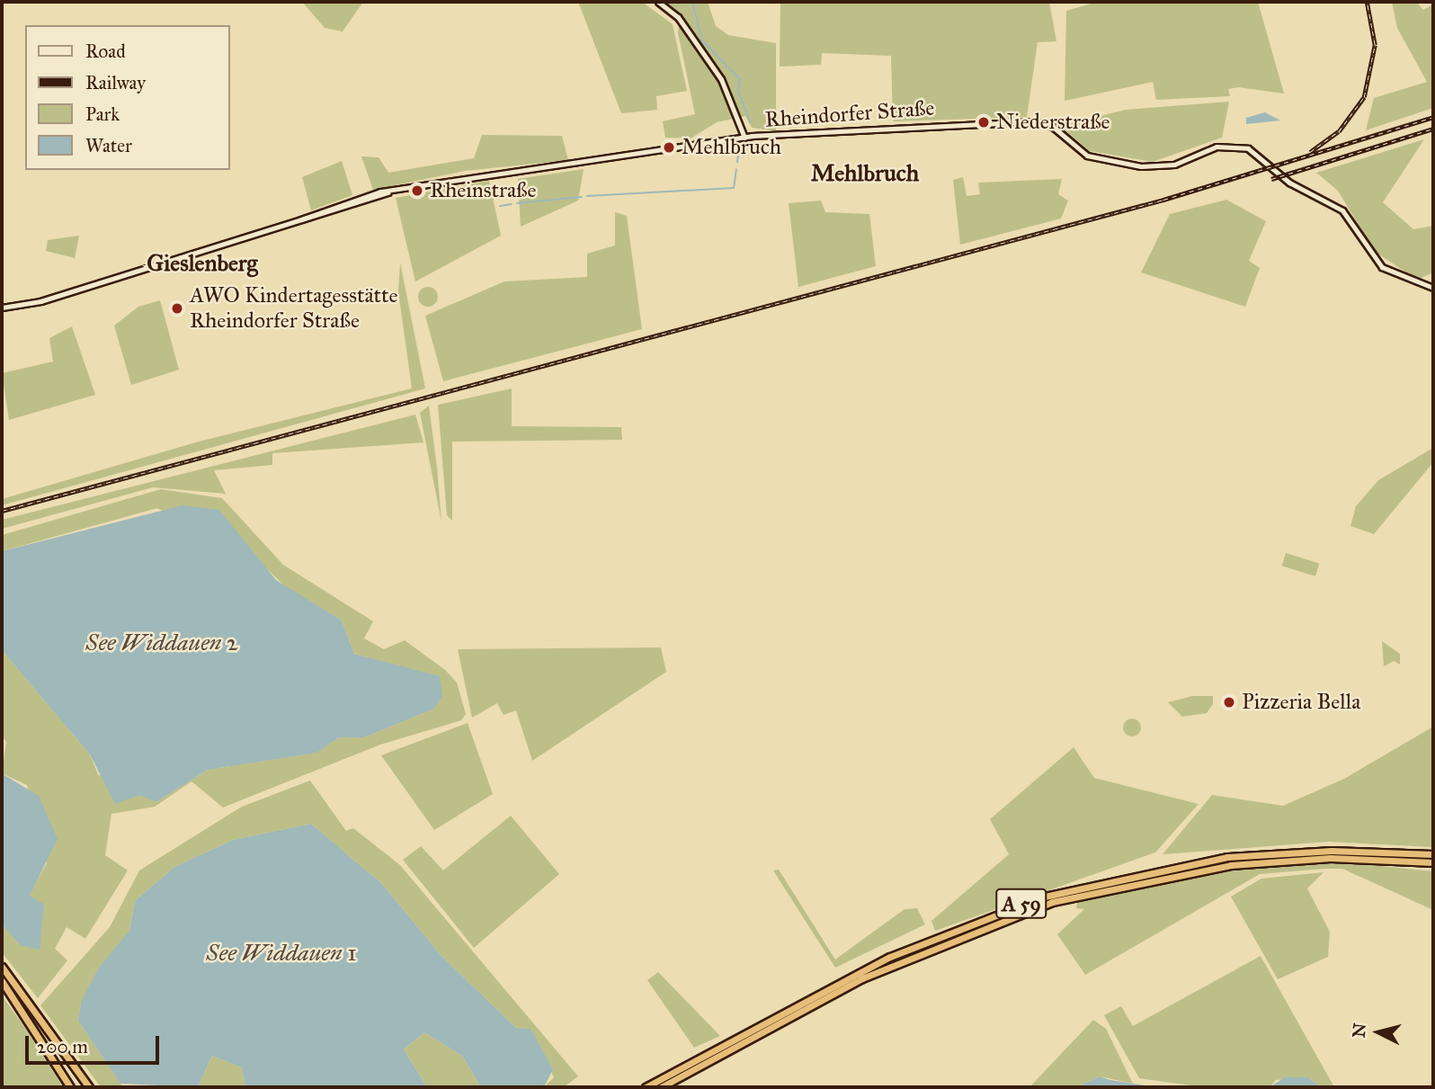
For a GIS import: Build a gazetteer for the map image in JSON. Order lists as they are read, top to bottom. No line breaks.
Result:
{"streets":{"highway":["A 59"],"main road":["Rheindorfer Straße"]},"districts":["Mehlbruch","Gieslenberg"],"water":["See Widdauen 2","See Widdauen 1"],"places":["Niederstraße","Mehlbruch","Rheinstraße","AWO Kindertagesstätte Rheindorfer Straße","Pizzeria Bella"],"legend":["Road","Railway","Park","Water"],"scale_bar":"200 m","north":"left"}
